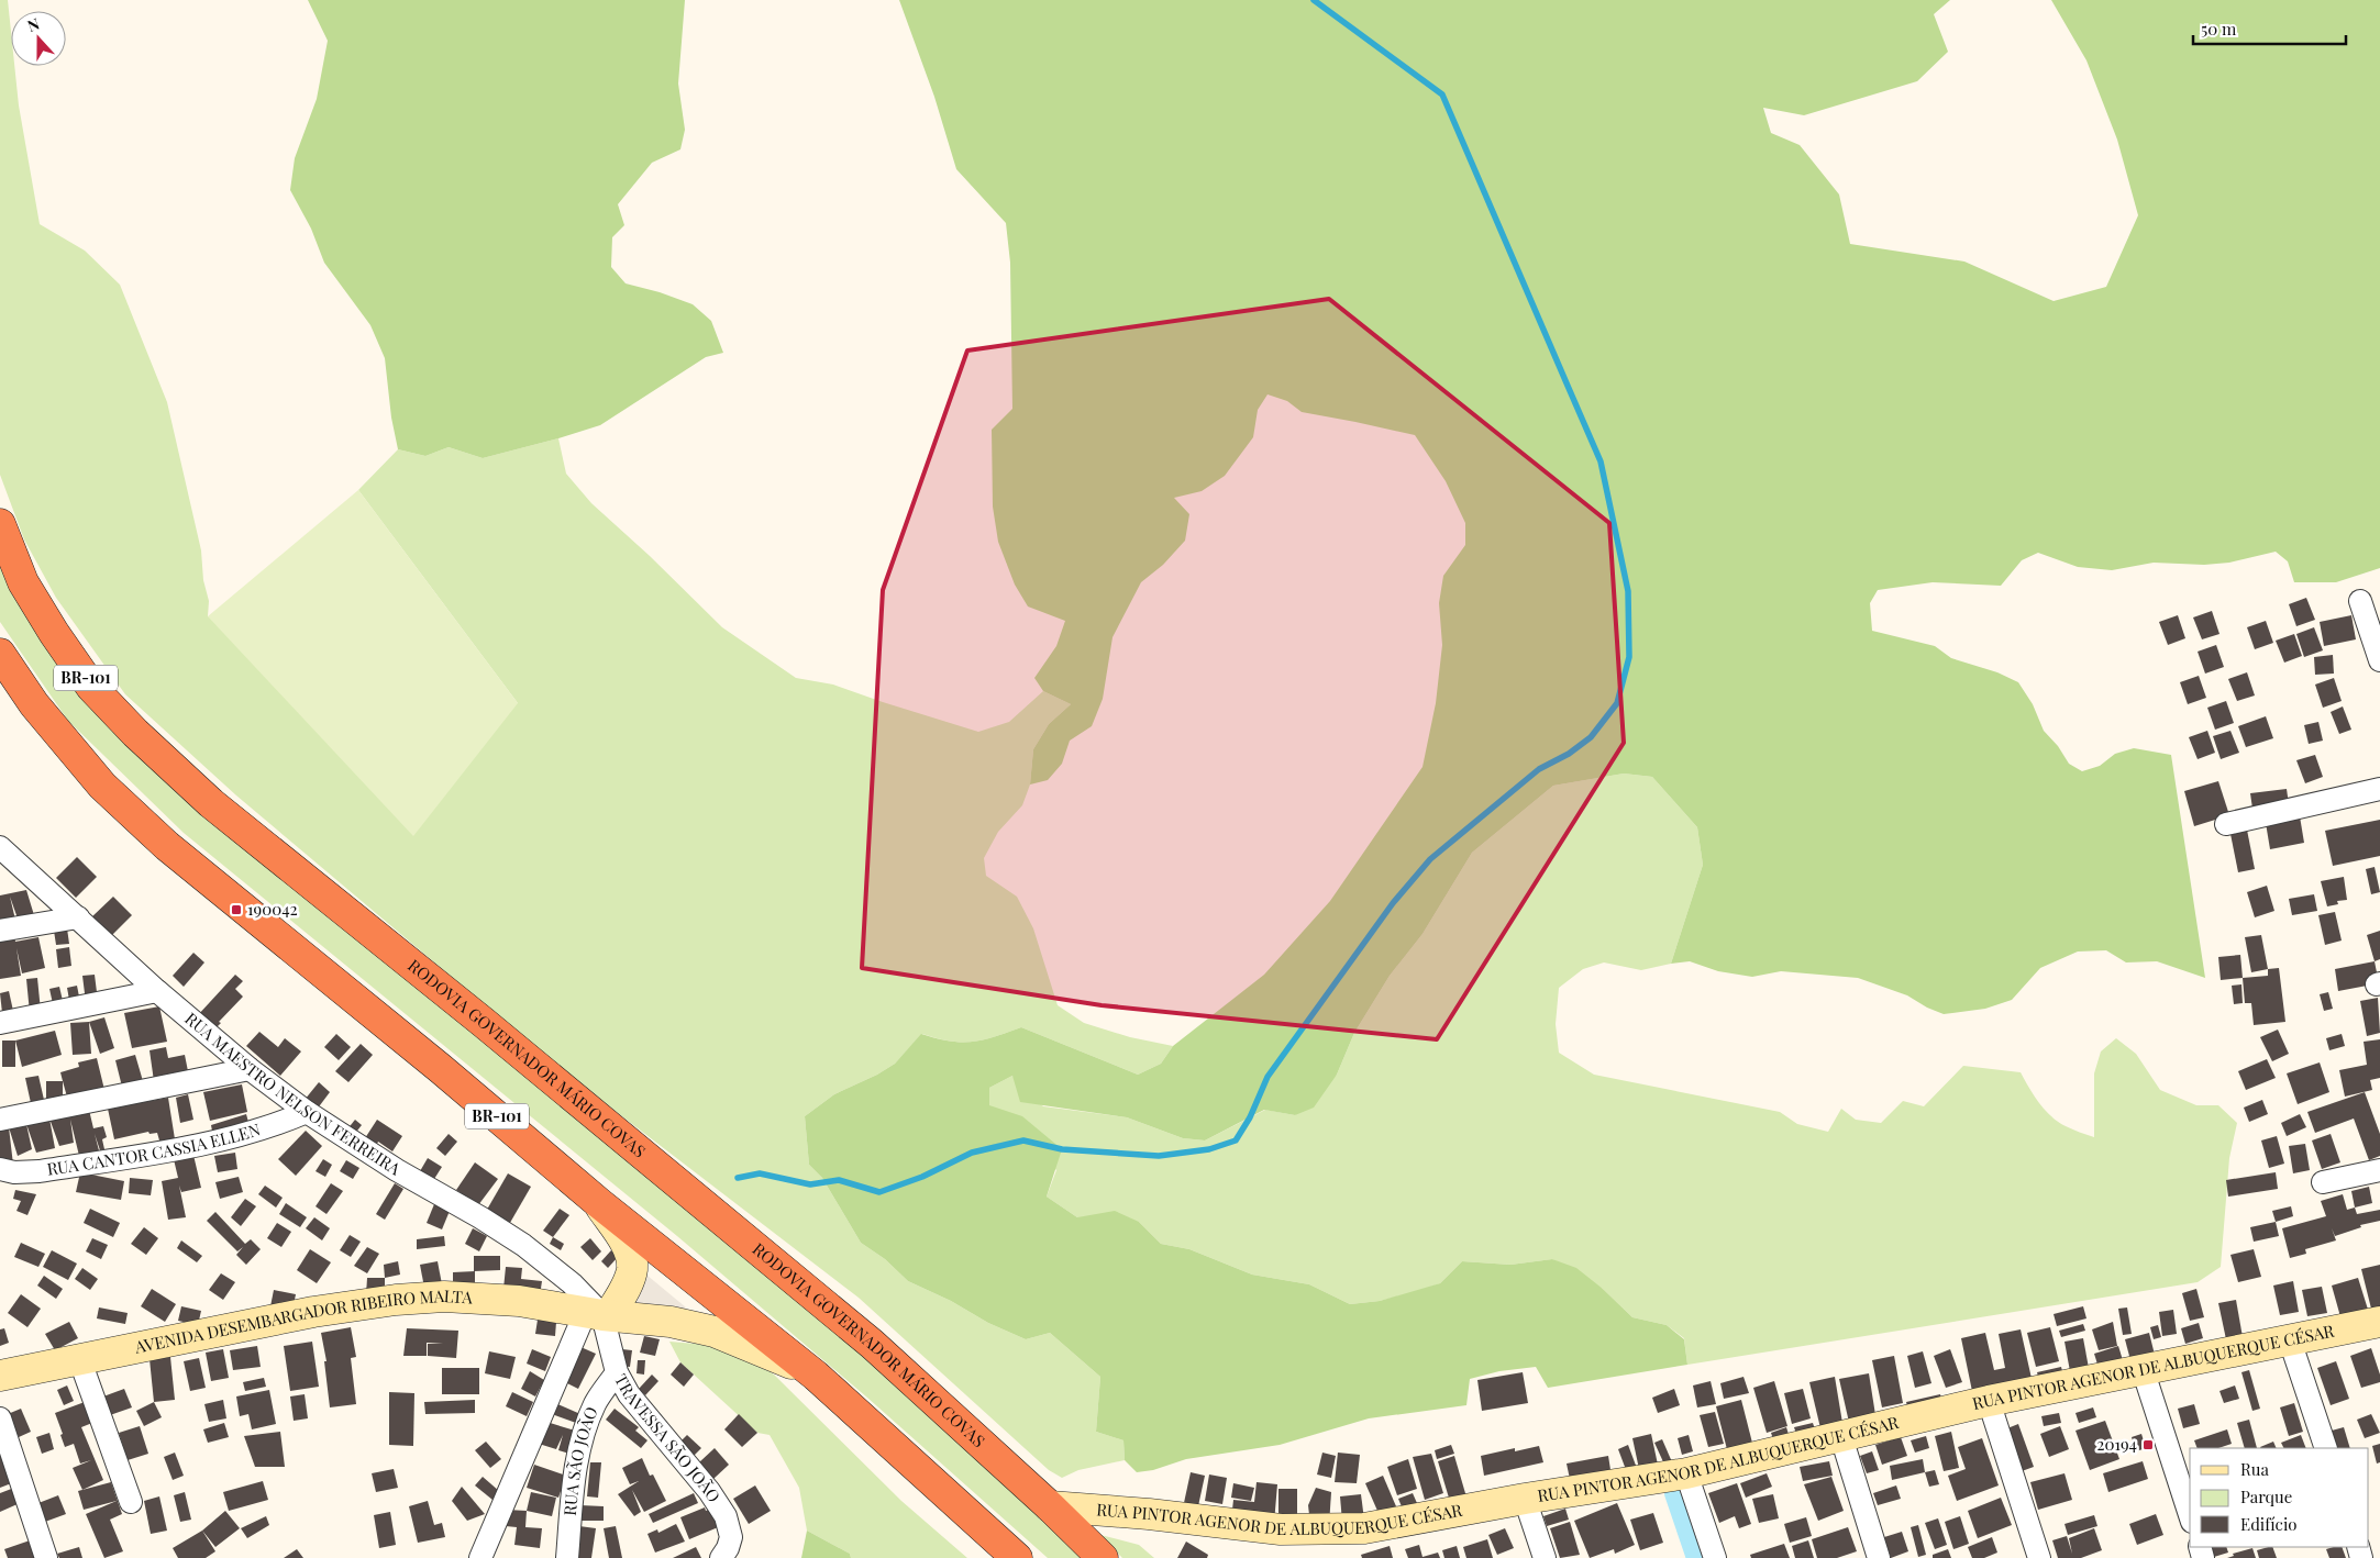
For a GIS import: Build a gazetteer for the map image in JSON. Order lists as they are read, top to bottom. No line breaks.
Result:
{"streets":{"highway":["BR-101","RODOVIA GOVERNADOR MÁRIO COVAS"],"street":["RUA MAESTRO NELSON FERREIRA","RUA CANTOR CASSIA ELLEN","AVENIDA DESEMBARGADOR RIBEIRO MALTA","RUA PINTOR AGENOR DE ALBUQUERQUE CÉSAR","TRAVESSA SÃO JOÃO","RUA SÃO JOÃO"]},"crossings":[["BR-101","AVENIDA DESEMBARGADOR RIBEIRO MALTA"],["RODOVIA GOVERNADOR MÁRIO COVAS","RUA PINTOR AGENOR DE ALBUQUERQUE CÉSAR"],["RUA MAESTRO NELSON FERREIRA","RUA CANTOR CASSIA ELLEN"],["RUA MAESTRO NELSON FERREIRA","AVENIDA DESEMBARGADOR RIBEIRO MALTA"],["RUA MAESTRO NELSON FERREIRA","TRAVESSA SÃO JOÃO"],["AVENIDA DESEMBARGADOR RIBEIRO MALTA","TRAVESSA SÃO JOÃO"],["TRAVESSA SÃO JOÃO","RUA SÃO JOÃO"]],"places":{"transit":["190042","20194"]},"legend":["Rua","Parque","Edifício"],"scale_bar":"50 m","north":"top"}
